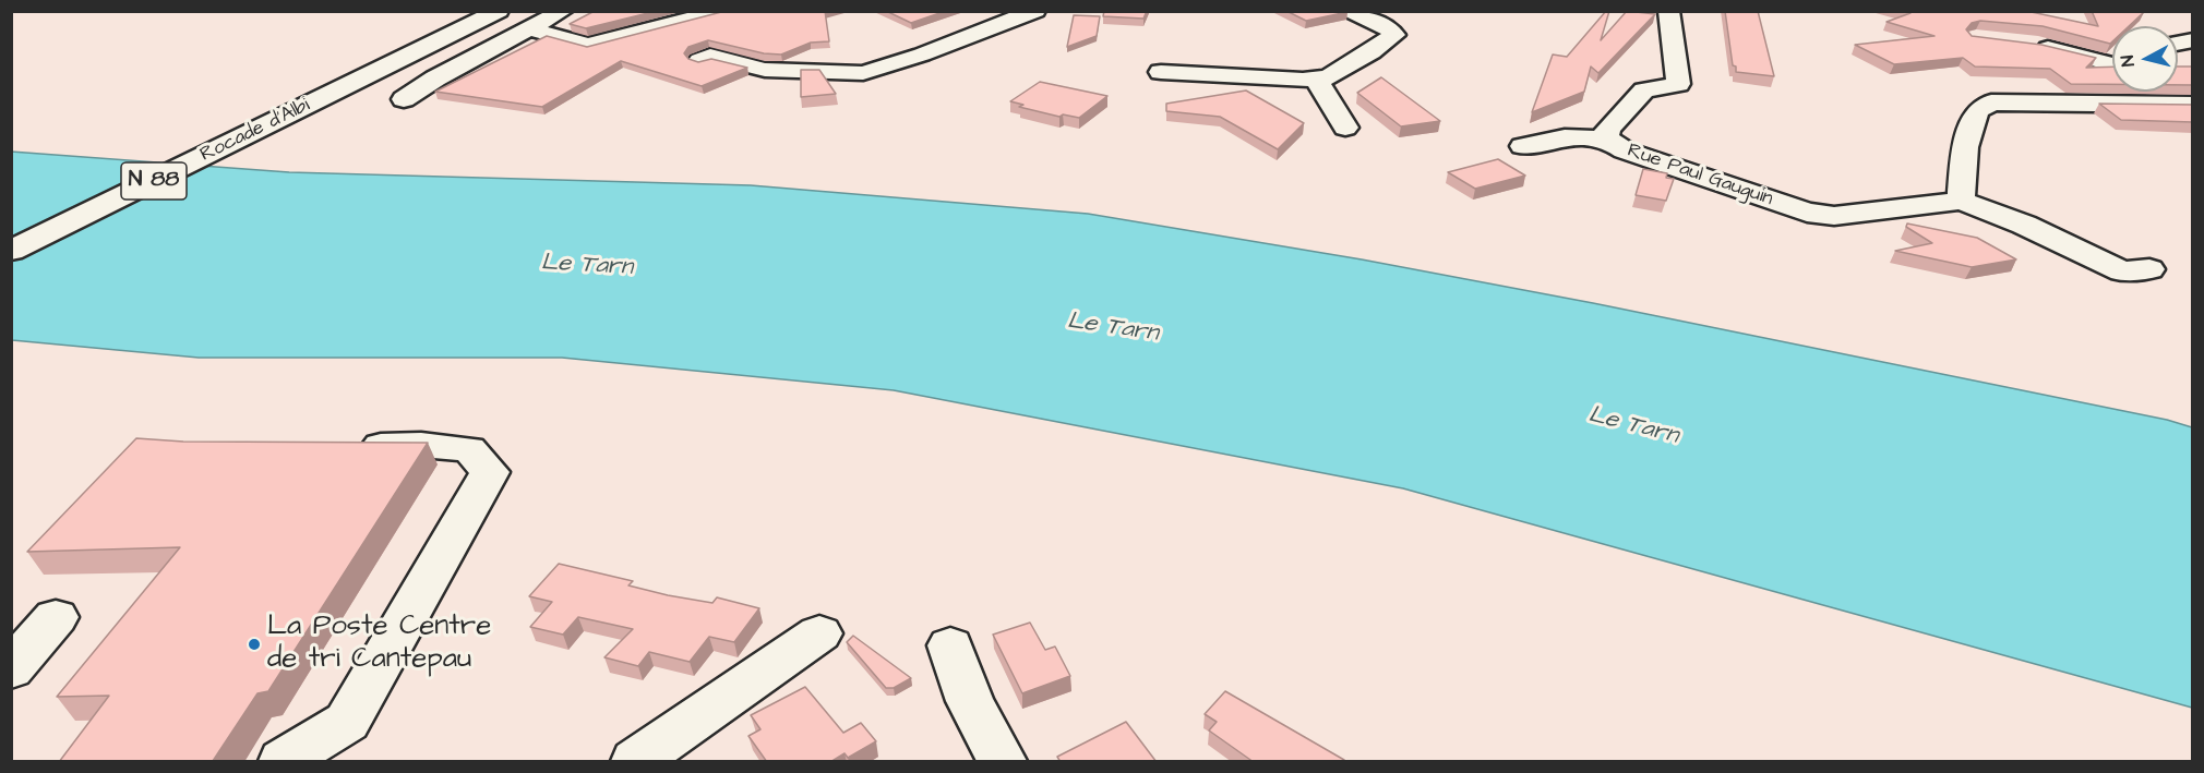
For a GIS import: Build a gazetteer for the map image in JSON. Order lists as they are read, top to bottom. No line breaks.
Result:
{"streets":{"main road":["Rocade d'Albi","Rue Paul Gauguin","N 88"]},"water":["Le Tarn"],"places":["La Poste Centre de tri Cantepau"],"north":"left"}
